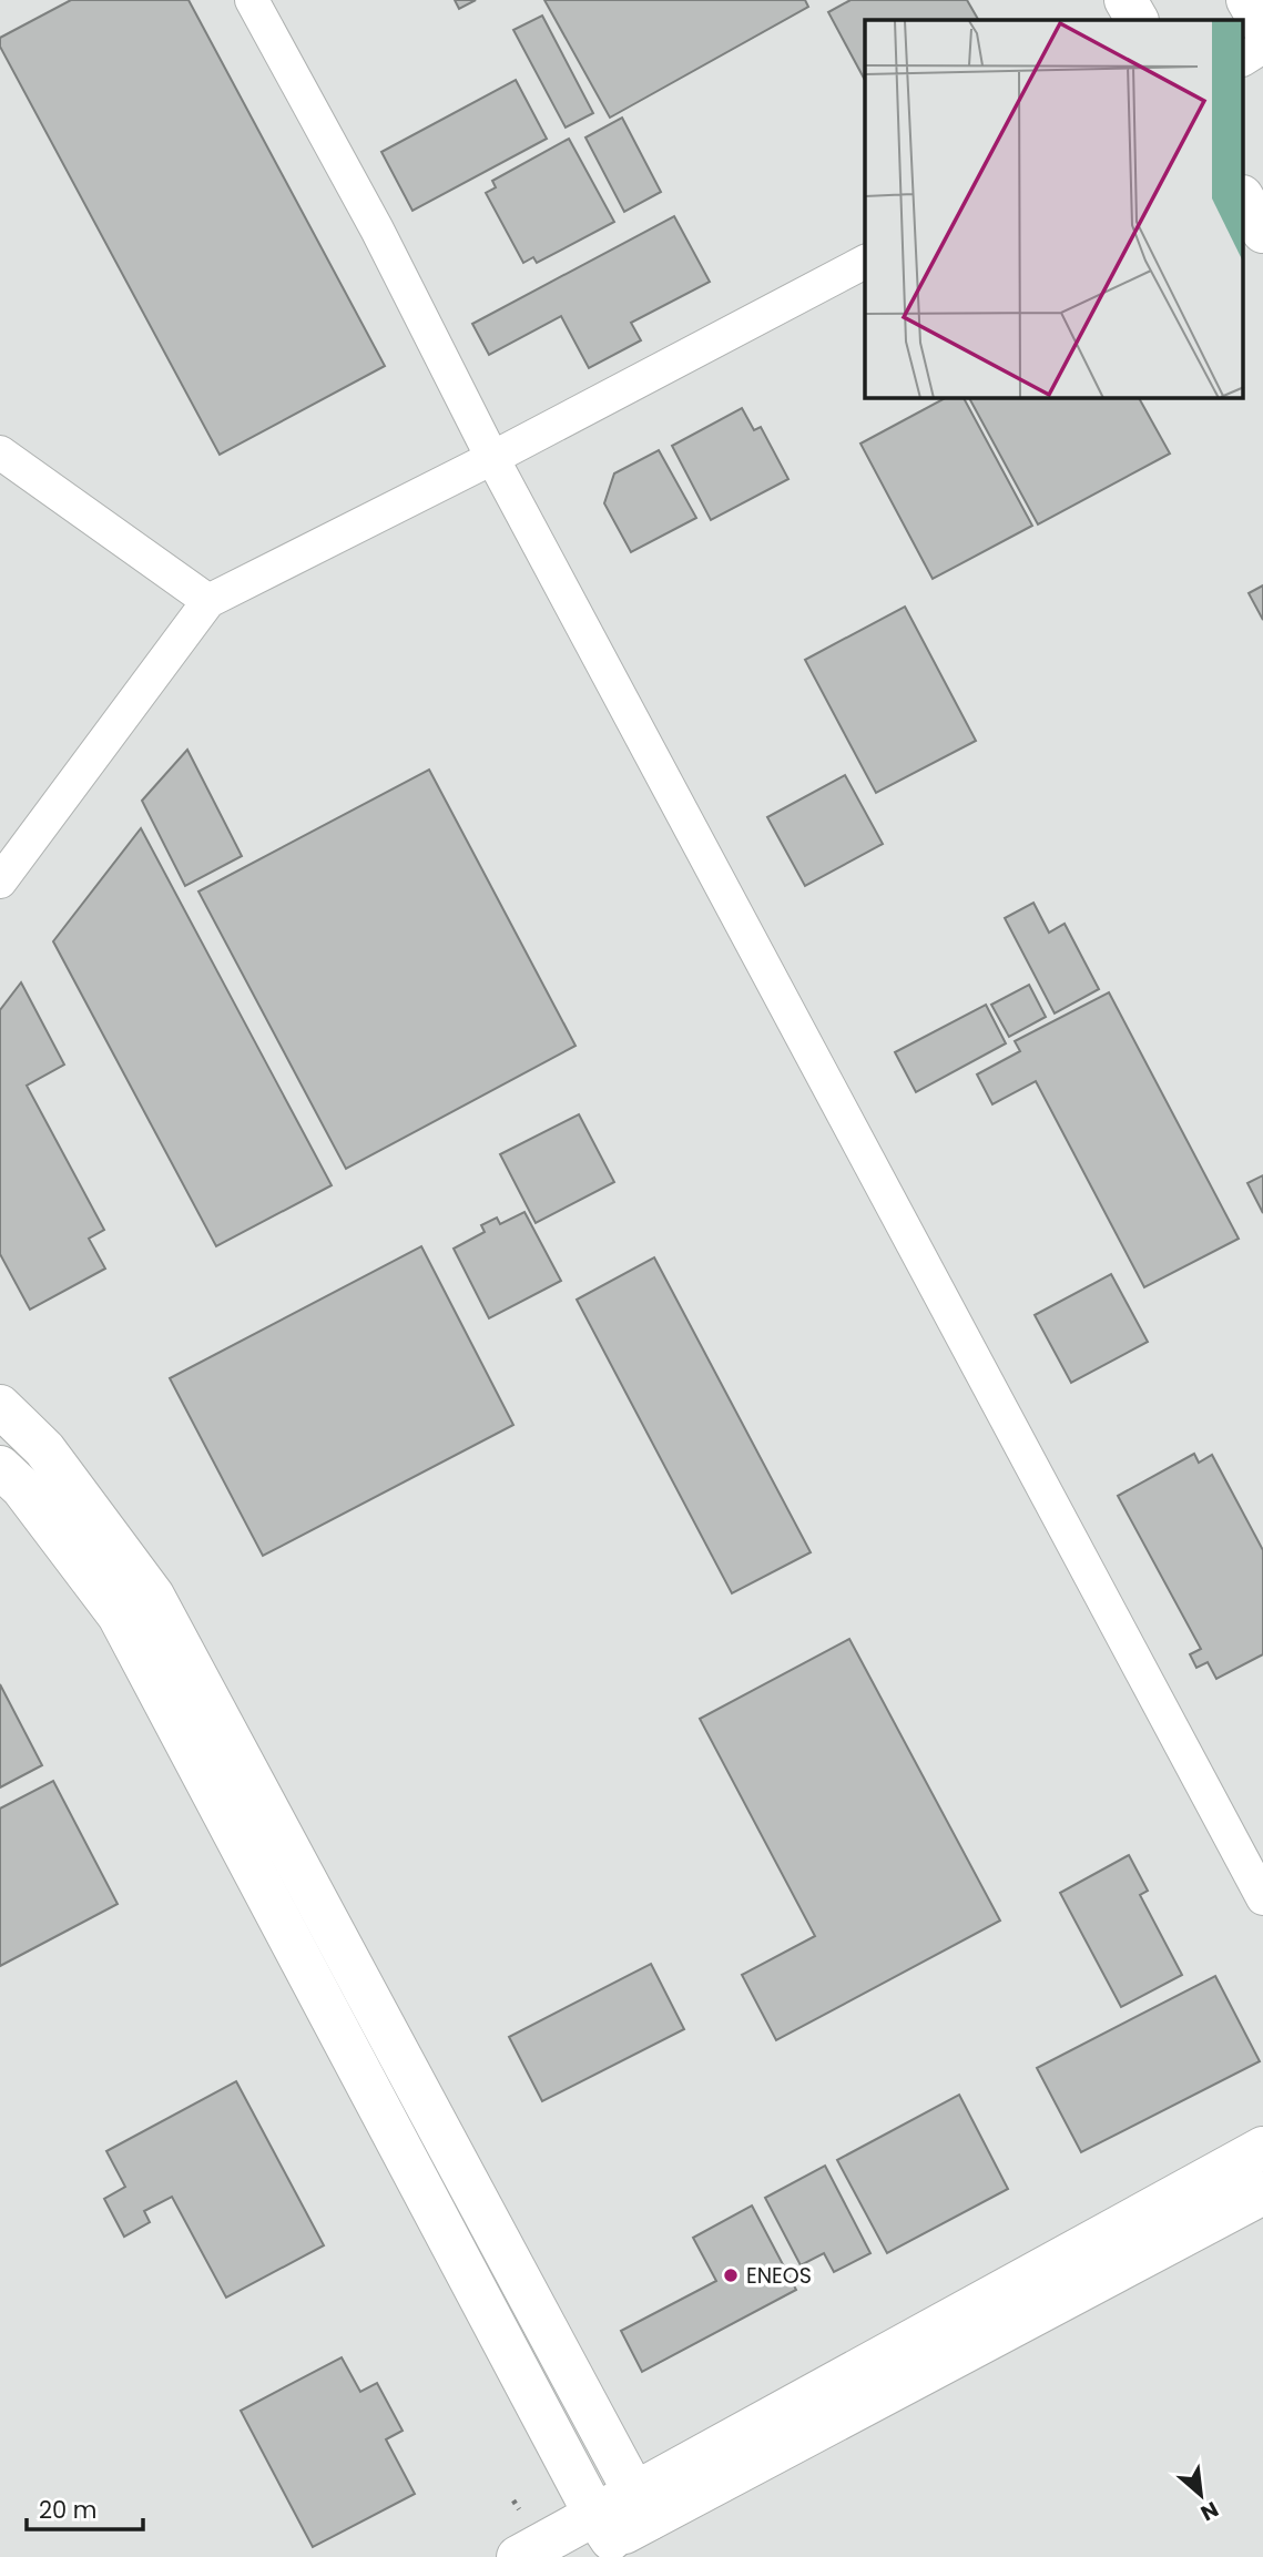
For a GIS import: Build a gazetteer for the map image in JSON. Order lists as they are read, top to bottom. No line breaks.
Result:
{"places":["ENEOS"],"scale_bar":"20 m","north":"bottom right"}
